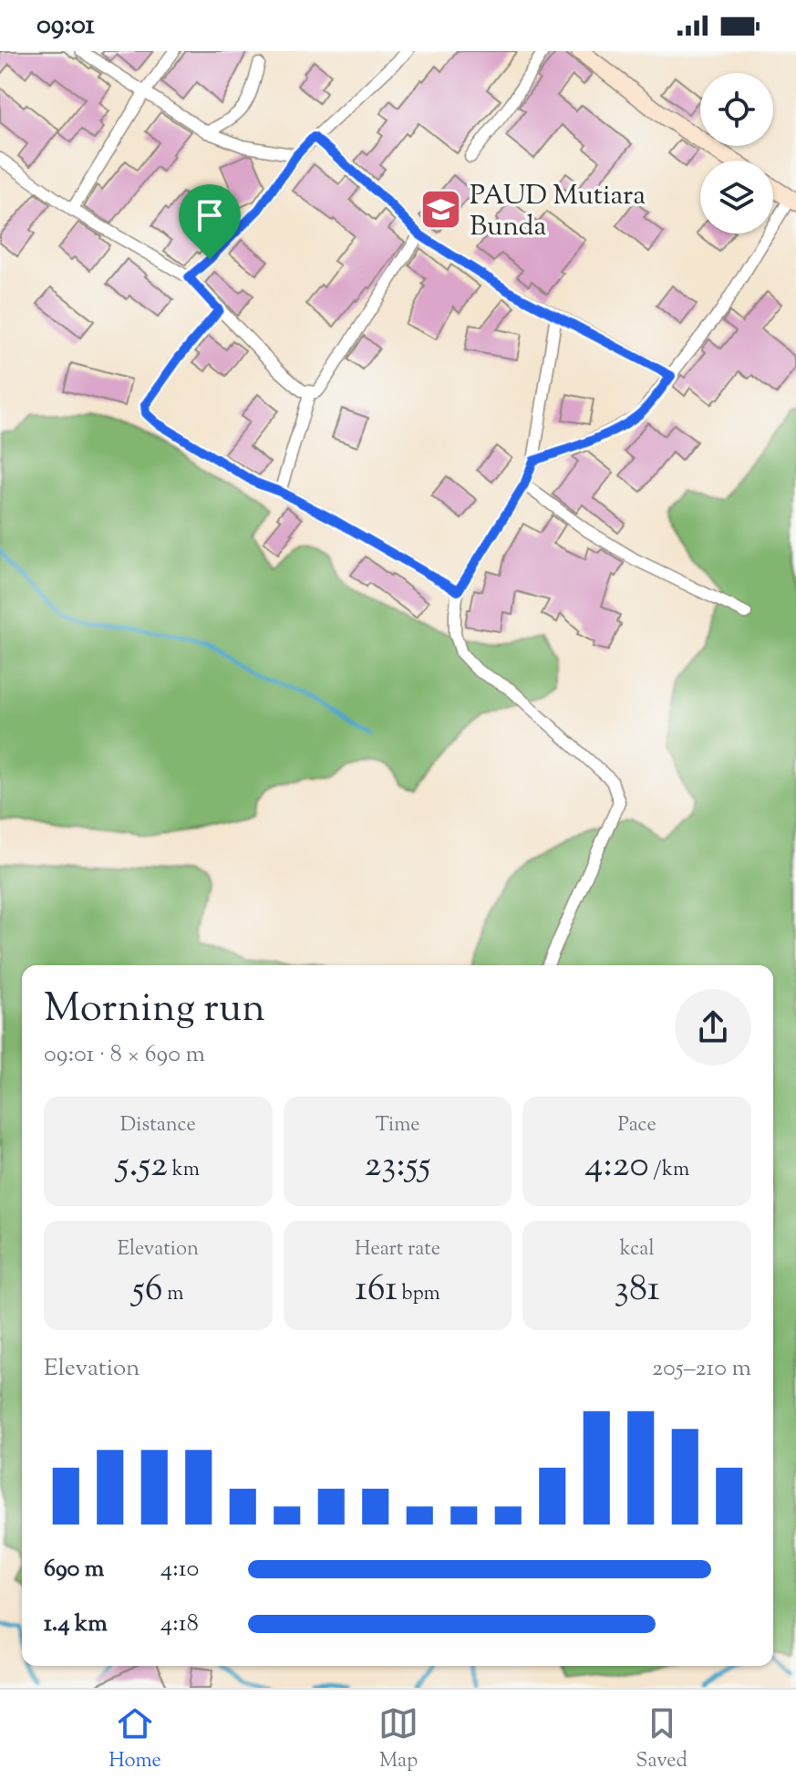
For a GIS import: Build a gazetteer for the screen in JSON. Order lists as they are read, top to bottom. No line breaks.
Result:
{"places":{"school or university":["PAUD Mutiara Bunda"]},"page":{"status":"09:01","heading":["Morning run","09:01 · 8 × 690 m"],"stats":[["Distance","5.52 km"],["Time","23:55"],["Pace","4:20 /km"],["Elevation","56 m"],["Heart rate","161 bpm"],["kcal","381"]],"chart":["Elevation","205–210 m"],"list":[{"name":"690 m","note":"4:10"},{"name":"1.4 km","note":"4:18"}],"tabs":["Home","Map","Saved"]}}
